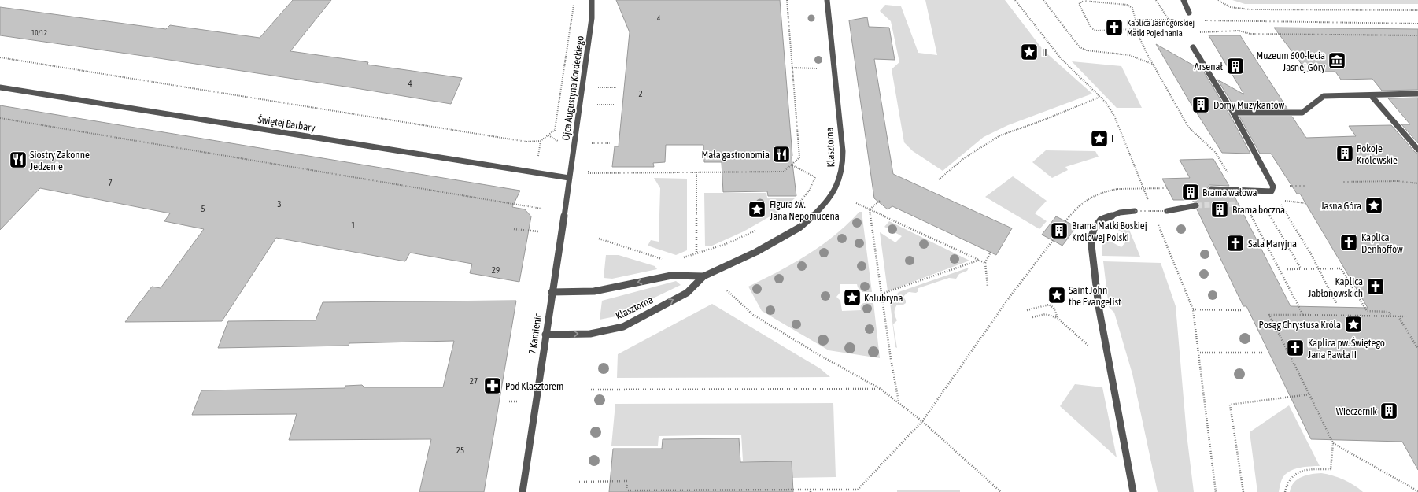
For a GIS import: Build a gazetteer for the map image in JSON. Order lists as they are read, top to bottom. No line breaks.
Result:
{"streets":{"street":["Ojca Augustyna Kordeckiego","Świętej Barbary","Klasztorna","7 Kamienic"]},"crossings":[["Ojca Augustyna Kordeckiego","Świętej Barbary"],["Ojca Augustyna Kordeckiego","7 Kamienic"],["Świętej Barbary","7 Kamienic"],["Klasztorna","7 Kamienic"]],"places":{"church":["Kaplica Jasnogórskiej Matki Pojednania","Kaplica Denhoffów","Sala Maryjna","Kaplica Jabłonowskich","Kaplica pw. Świętego Jana Pawła II"],"place":["II","I","Jasna Góra","Figura św. Jana Nepomucena","Saint John the Evangelist","Kolubryna","Posąg Chrystusa Króla"],"museum":["Muzeum 600-lecia Jasnej Góry"],"building":["Arsenał","Domy Muzykantów","Pokoje Królewskie","Brama wałowa","Brama boczna","Brama Matki Boskiej Królowej Polski","Wieczernik"],"restaurant":["Mała gastronomia","Siostry Zakonne Jedzenie"],"pharmacy":["Pod Klasztorem"]},"house_numbers":["4","10/12","4","2","7","3","5","1","29","27","25"]}
